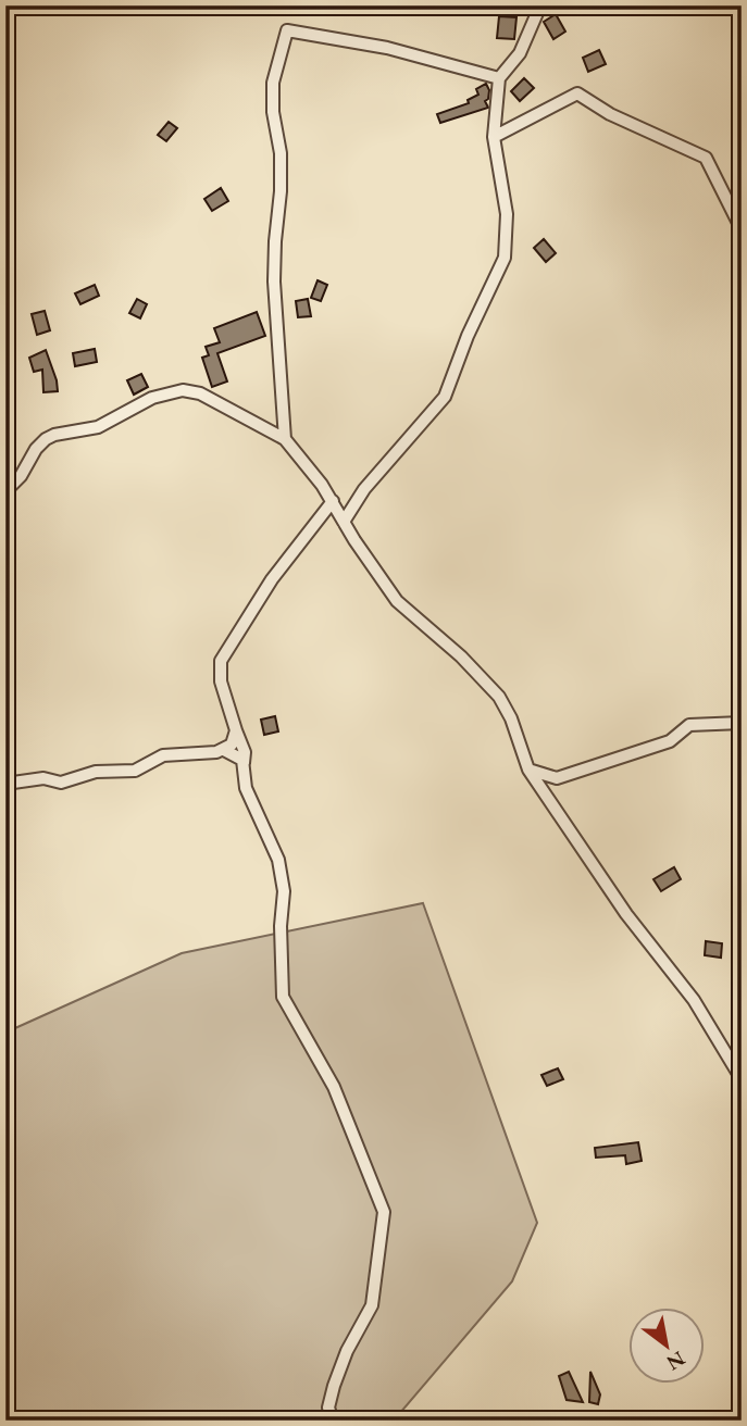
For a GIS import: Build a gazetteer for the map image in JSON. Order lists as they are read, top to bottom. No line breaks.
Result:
{"north":"bottom right"}
